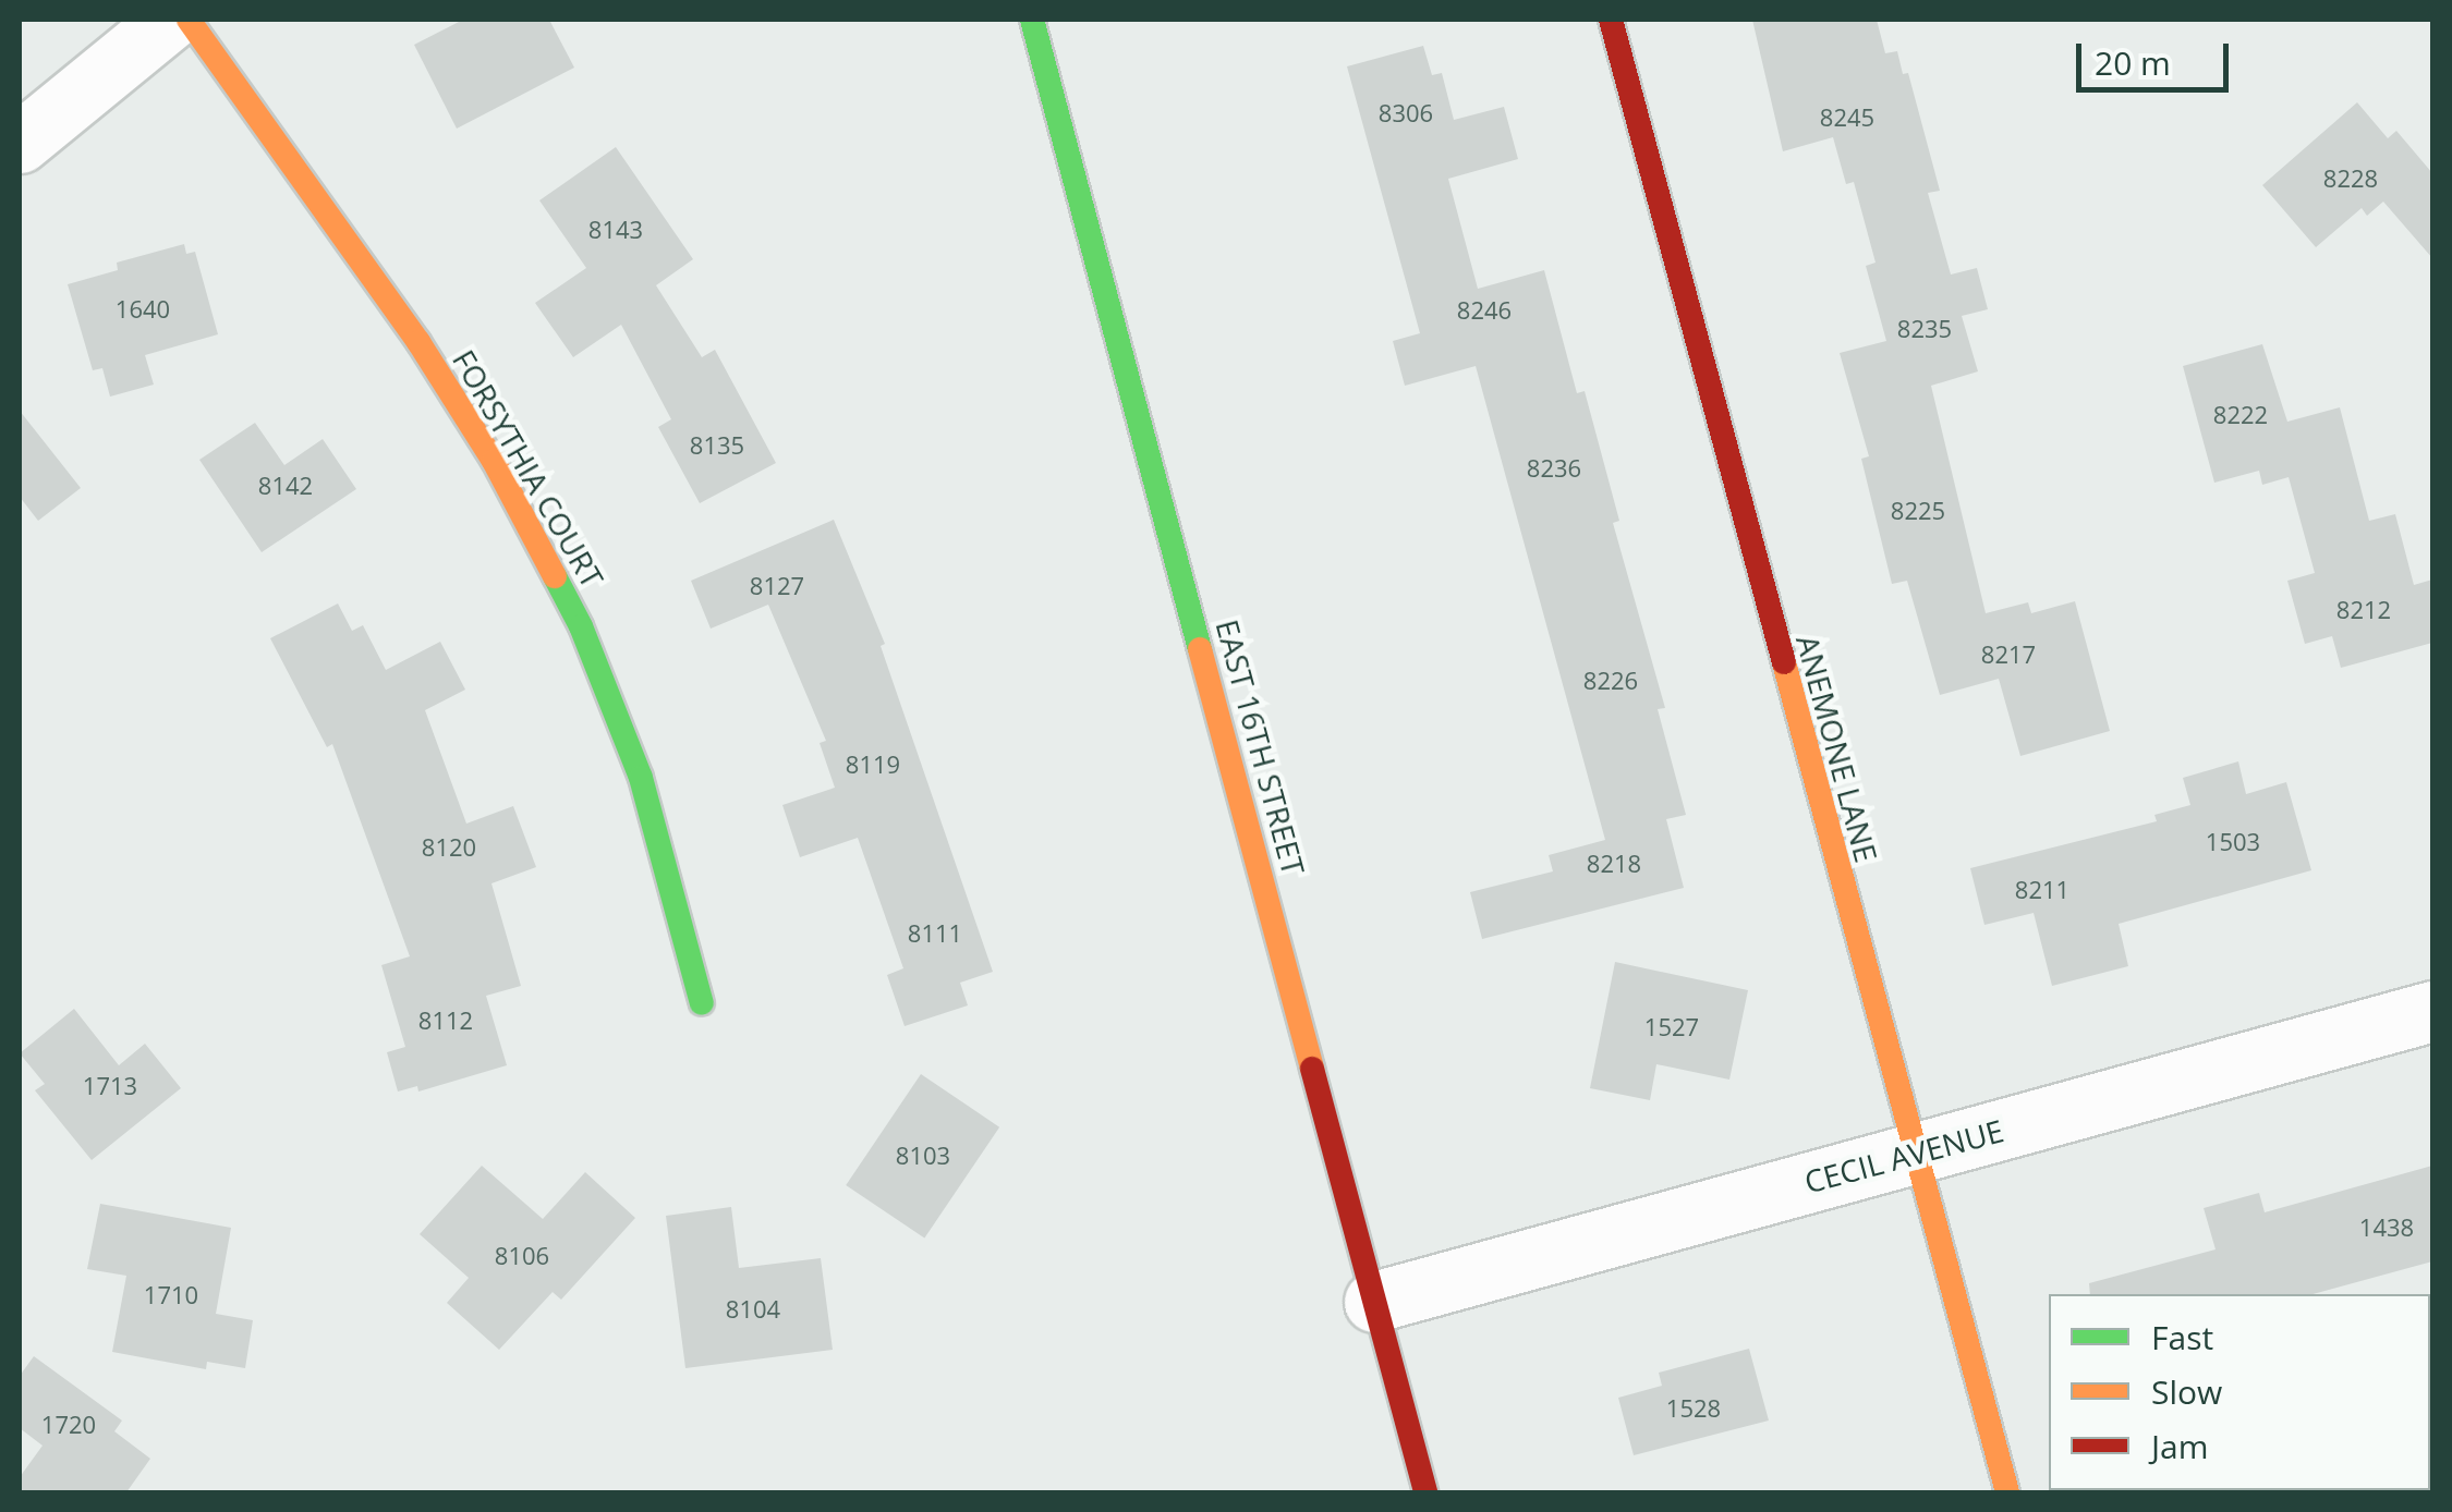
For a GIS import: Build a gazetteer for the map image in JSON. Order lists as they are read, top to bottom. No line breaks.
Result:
{"streets":{"street":["FORSYTHIA COURT","EAST 16TH STREET","ANEMONE LANE","CECIL AVENUE"]},"crossings":[["EAST 16TH STREET","CECIL AVENUE"],["ANEMONE LANE","CECIL AVENUE"]],"house_numbers":["8306","8245","8228","8143","1640","8246","8235","8222","8135","8236","8142","8225","8127","8212","8217","8226","8119","1503","8120","8218","8211","8111","8112","1527","1713","8103","1438","8106","1710","8104","1528","1720"],"legend":["Fast","Slow","Jam"],"scale_bar":"20 m"}
